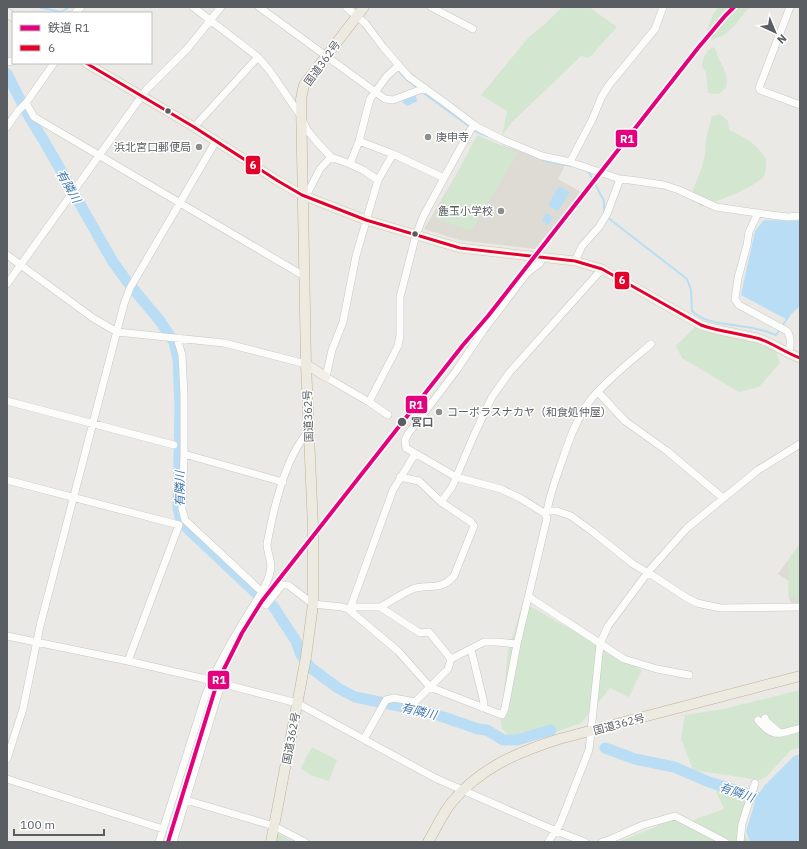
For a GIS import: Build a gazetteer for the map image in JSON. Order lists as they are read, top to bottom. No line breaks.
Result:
{"streets":{"highway":["国道362号"]},"water":["有隣川"],"places":["庚申寺","浜北宮口郵便局","麁玉小学校","コーポラスナカヤ（和食処仲屋）","宮口"],"lines":["rail line R1","transit line 6"],"legend":["鉄道 R1","6"],"scale_bar":"100 m","north":"bottom right"}
